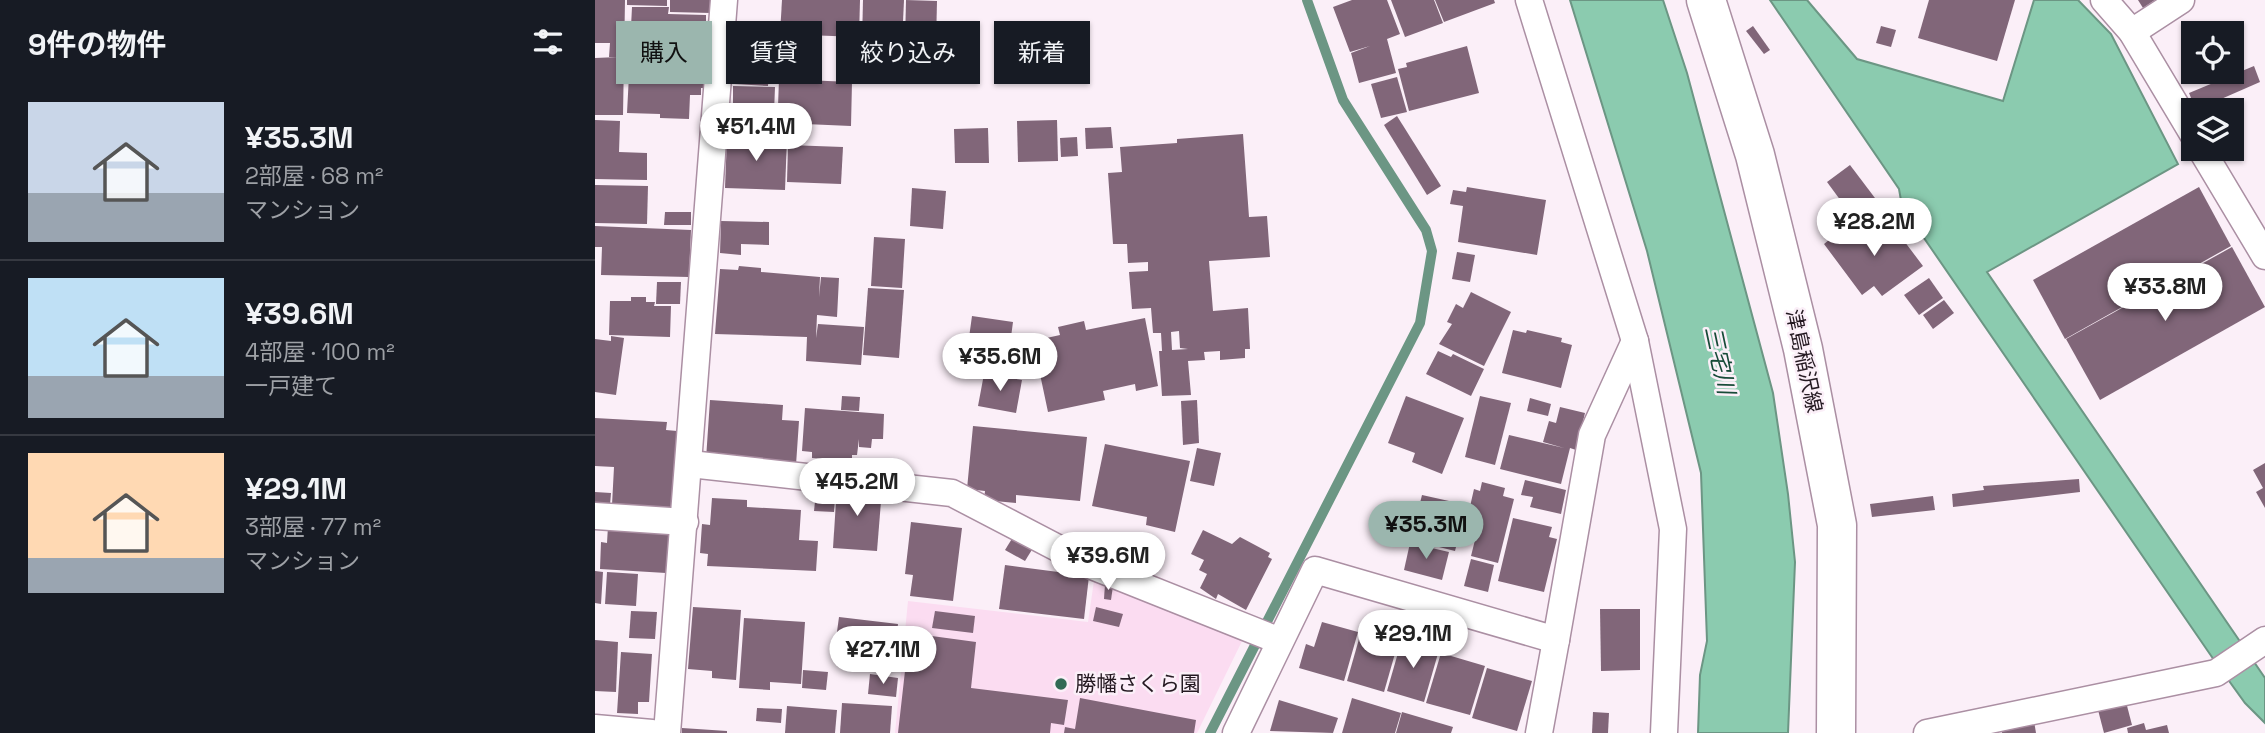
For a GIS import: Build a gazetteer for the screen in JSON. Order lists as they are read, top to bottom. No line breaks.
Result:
{"streets":{"main road":["津島稲沢線"]},"water":["三宅川"],"places":["勝幡さくら園"],"page":{"heading":"9件の物件","chip":["購入","賃貸","絞り込み","新着"],"list":[{"name":"¥35.3M","note":"2部屋 · 68 m² · マンション"},{"name":"¥39.6M","note":"4部屋 · 100 m² · 一戸建て"},{"name":"¥29.1M","note":"3部屋 · 77 m² · マンション"}],"price":["¥51.4M","¥28.2M","¥33.8M","¥35.6M","¥45.2M","¥35.3M","¥39.6M","¥29.1M","¥27.1M"]}}
